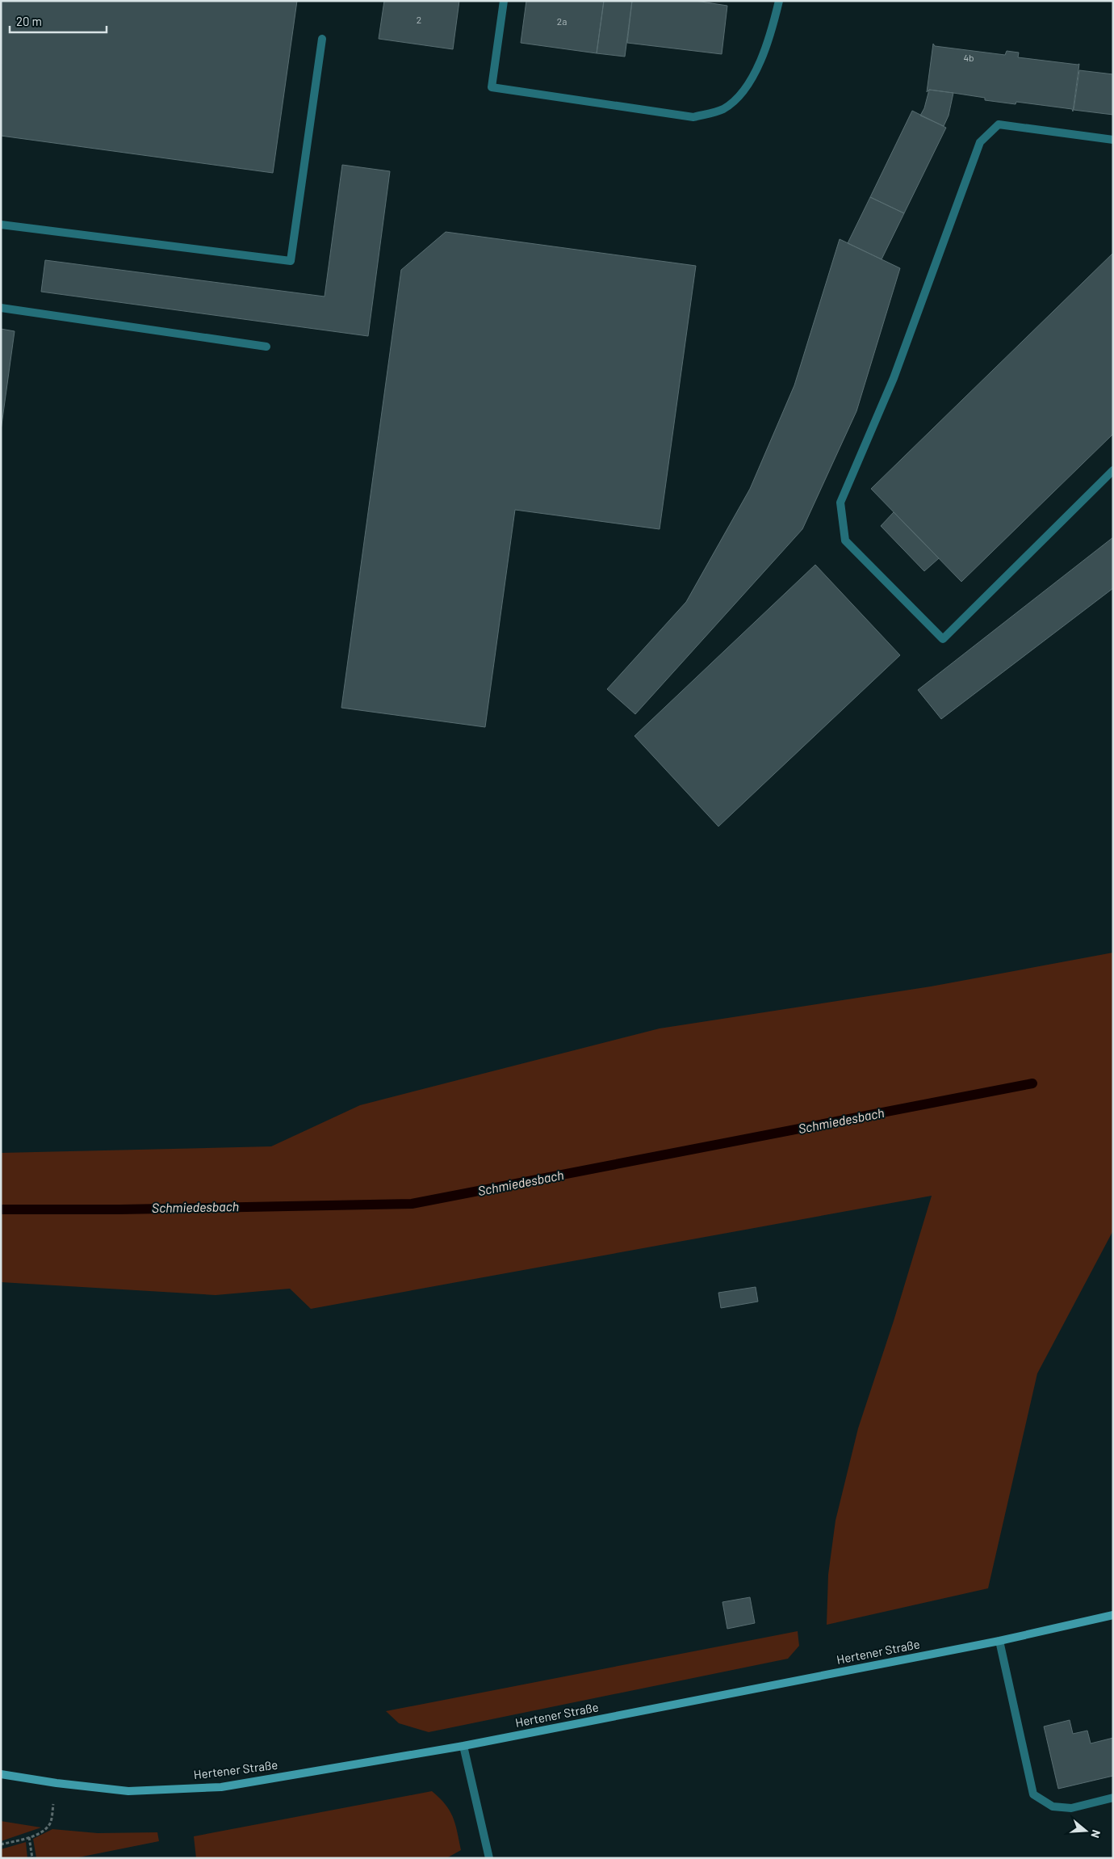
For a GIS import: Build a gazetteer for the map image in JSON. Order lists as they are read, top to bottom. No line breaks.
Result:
{"streets":{"main road":["Hertener Straße"]},"water":["Schmiedesbach"],"house_numbers":["2","2a","4b"],"scale_bar":"20 m","north":"right"}
